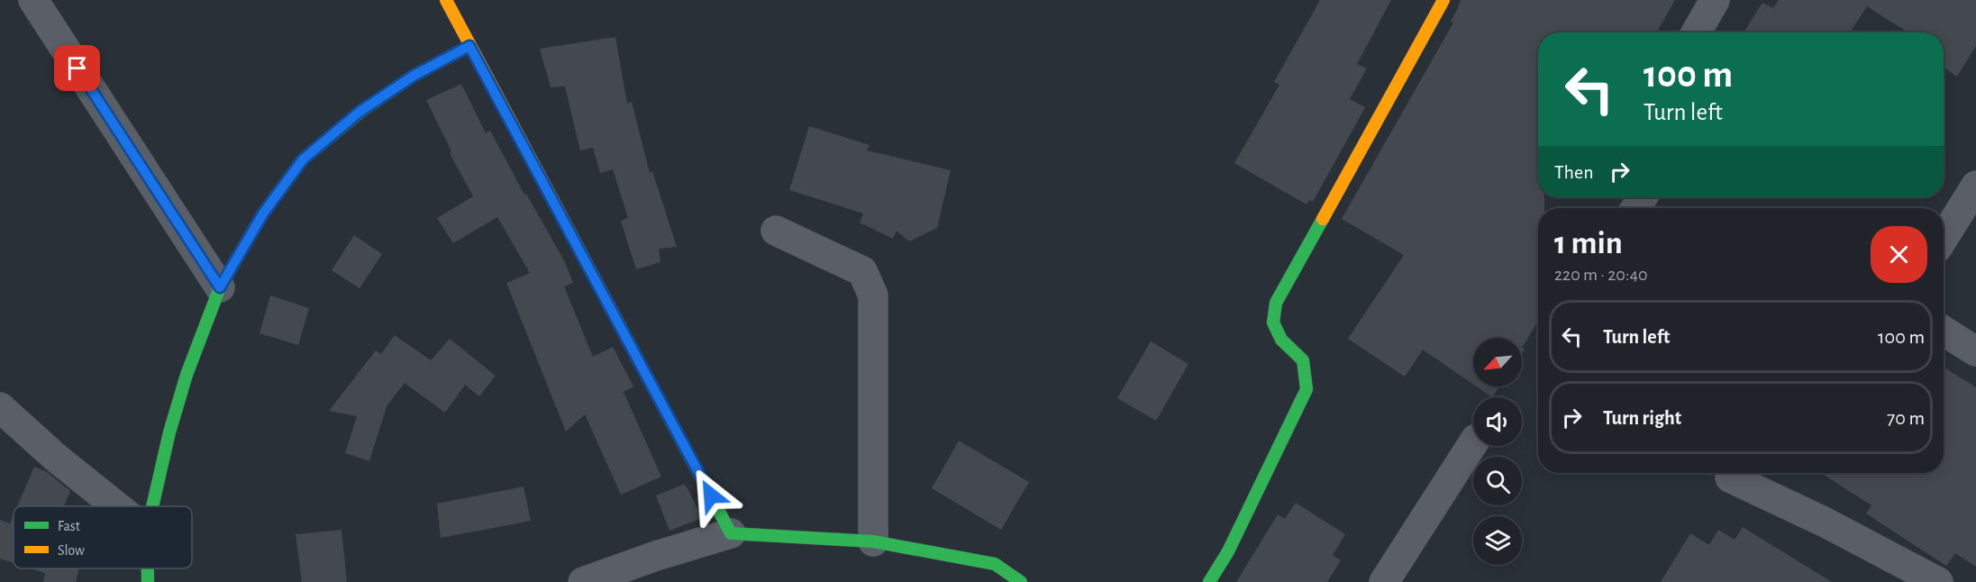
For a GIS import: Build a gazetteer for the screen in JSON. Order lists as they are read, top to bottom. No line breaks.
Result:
{"legend":["Fast","Slow"],"north":"bottom left","page":{"turn":["100 m","Turn left"],"then":"Then","heading":["1 min","220 m · 20:40"],"list":[{"name":"Turn left","value":"100 m"},{"name":"Turn right","value":"70 m"}]}}
